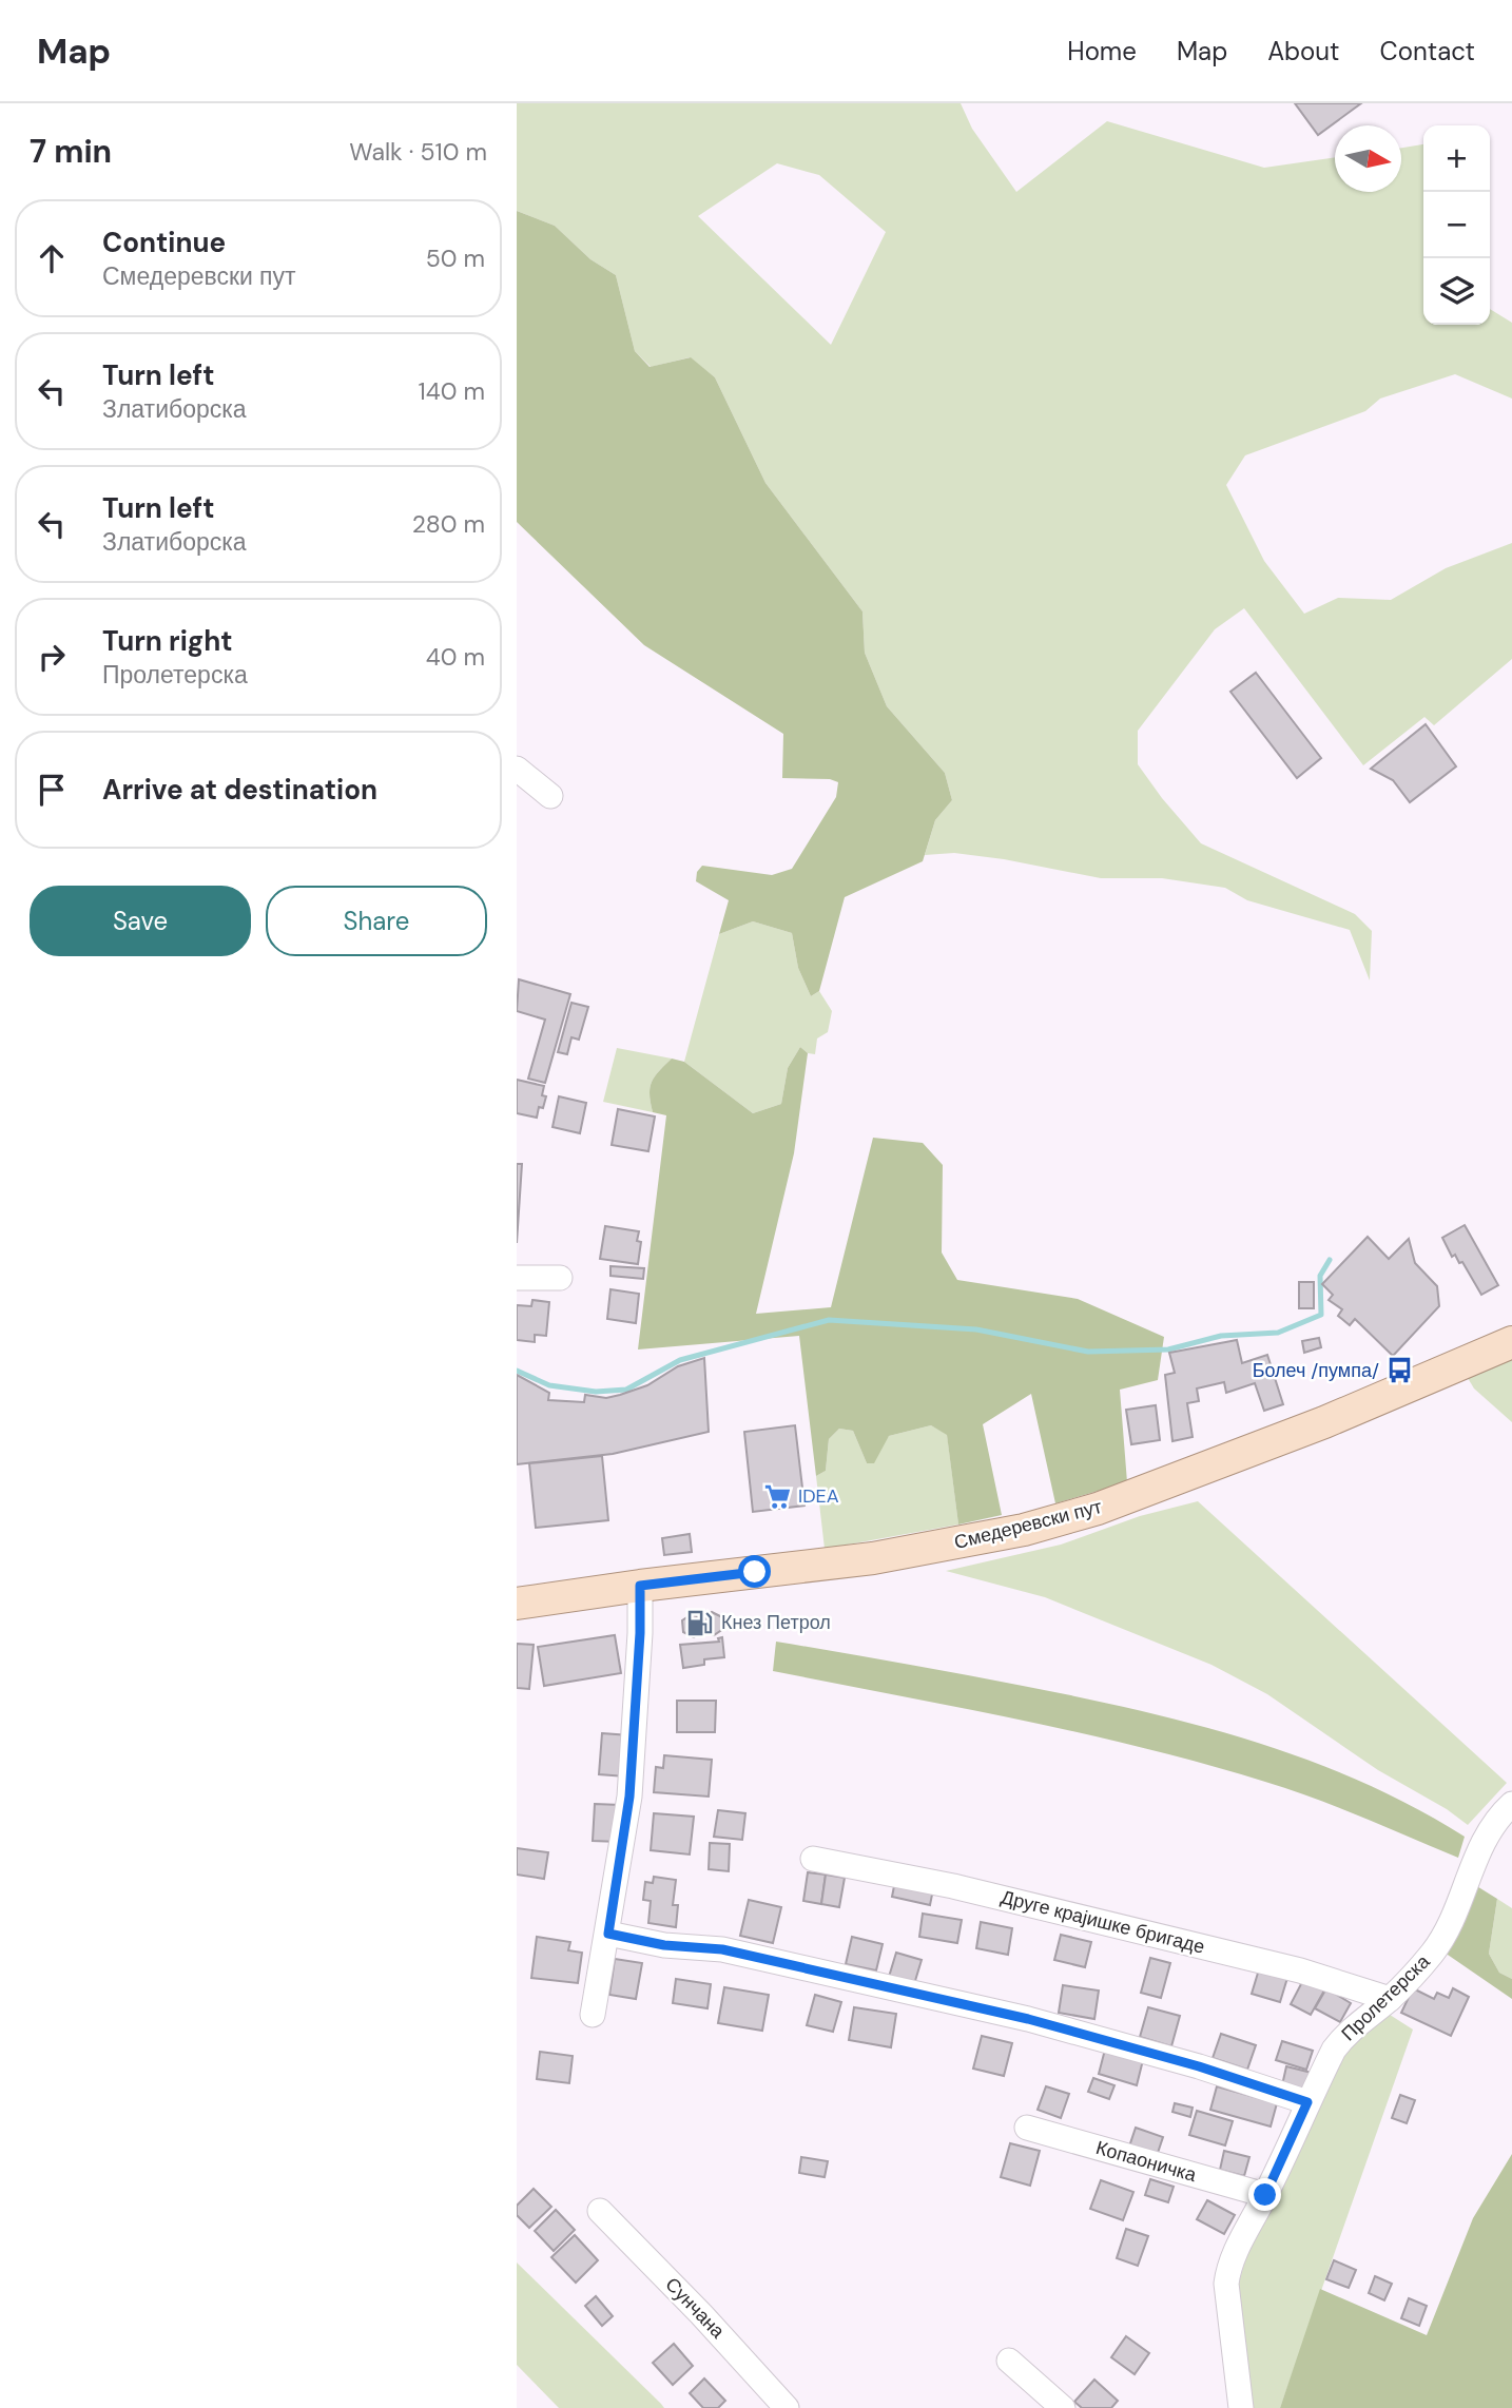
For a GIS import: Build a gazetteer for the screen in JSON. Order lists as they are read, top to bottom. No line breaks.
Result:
{"streets":{"main road":["Смедеревски пут"],"street":["Друге крајишке бригаде","Пролетерска","Копаоничка","Сунчана"]},"crossings":[["Друге крајишке бригаде","Пролетерска"],["Пролетерска","Копаоничка"]],"places":{"bus stop":["Болеч /пумпа/"],"supermarket":["IDEA"],"fuel station":["Кнез Петрол"]},"north":"right","page":{"header":"Map","nav":["Home","Map","About","Contact"],"heading":["7 min","Walk · 510 m"],"map_buttons":["+","−"],"list":[["Continue","Смедеревски пут","50 m"],["Turn left","Златиборска","140 m"],["Turn left","Златиборска","280 m"],["Turn right","Пролетерска","40 m"],"Arrive at destination"],"buttons":["Save","Share"]}}
